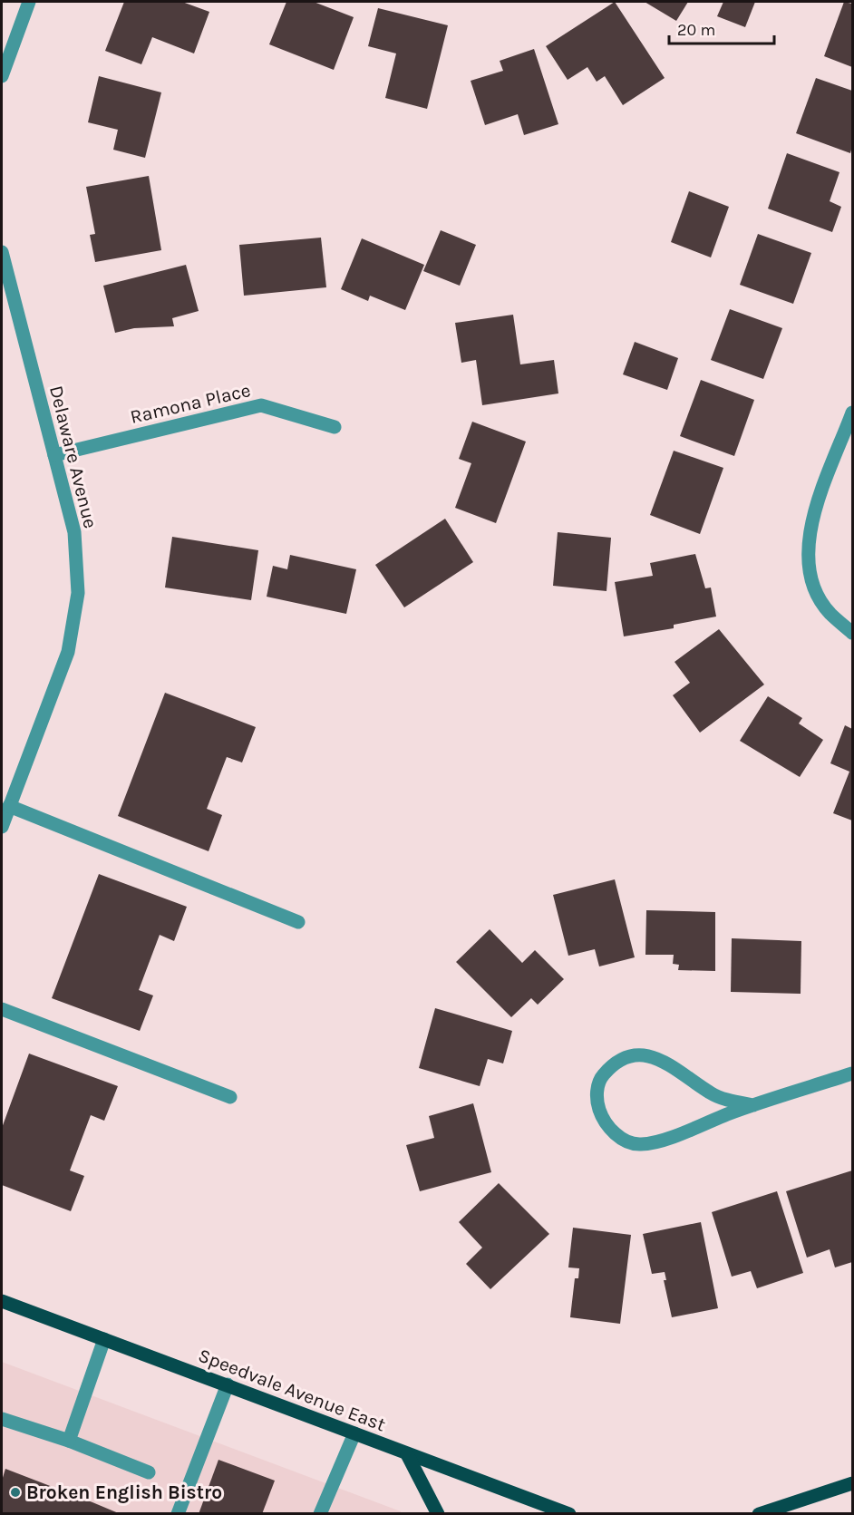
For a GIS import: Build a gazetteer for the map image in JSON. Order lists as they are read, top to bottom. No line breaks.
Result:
{"streets":{"main road":["Speedvale Avenue East"],"street":["Ramona Place","Delaware Avenue"]},"crossings":[["Ramona Place","Delaware Avenue"]],"places":["Broken English Bistro"],"scale_bar":"20 m"}
